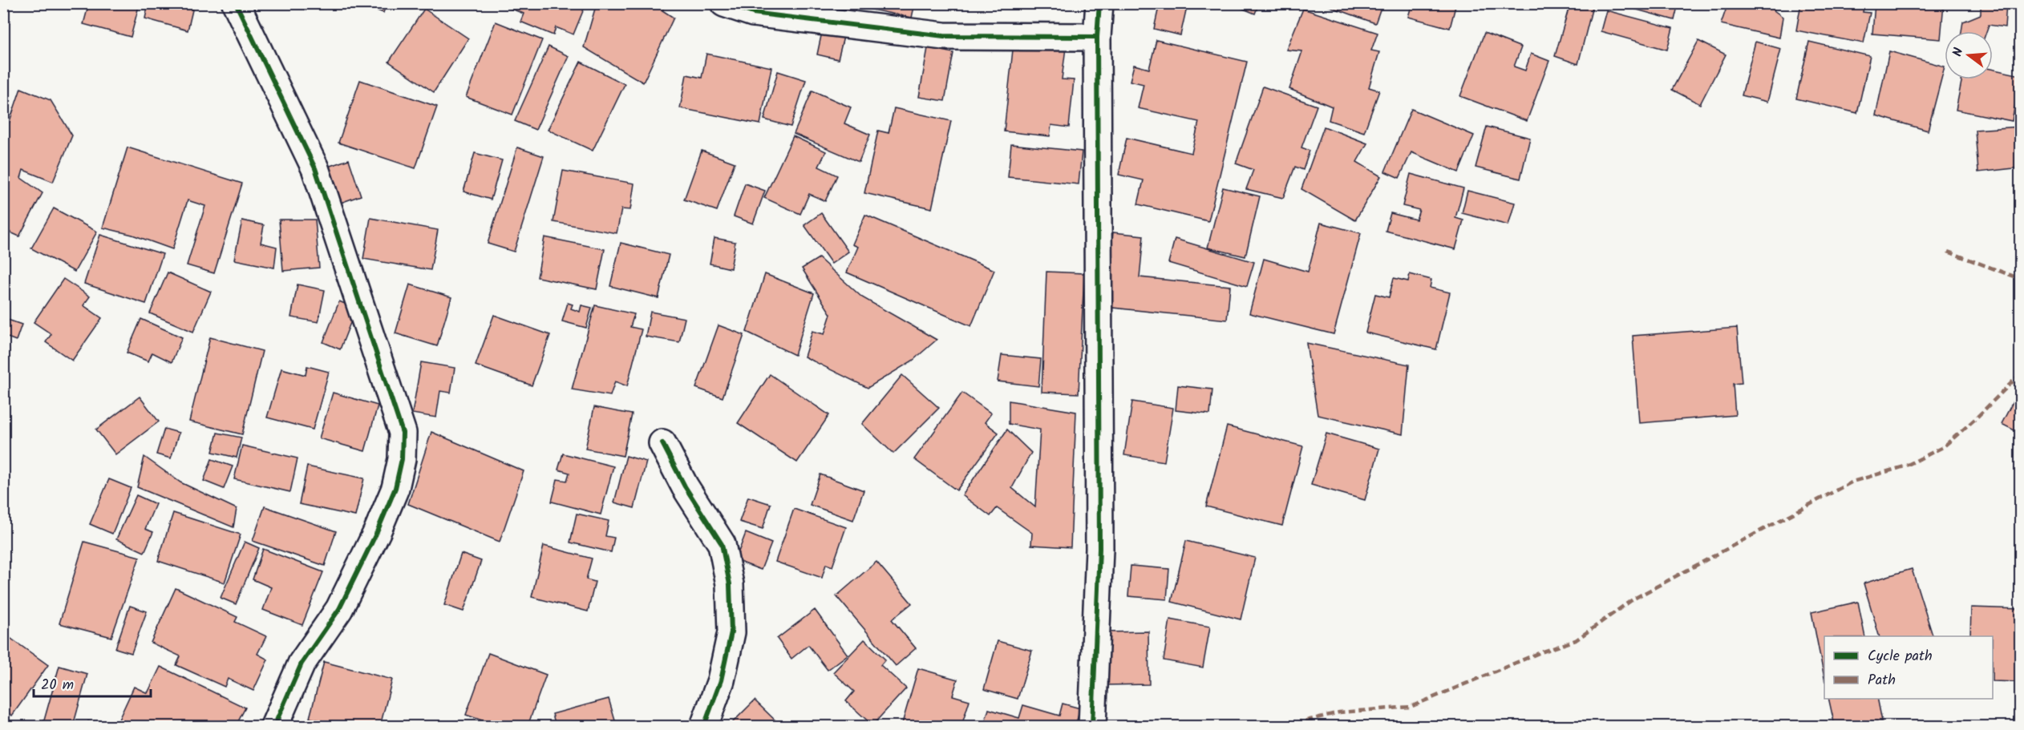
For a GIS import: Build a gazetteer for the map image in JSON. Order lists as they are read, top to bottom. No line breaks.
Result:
{"legend":["Cycle path","Path"],"scale_bar":"20 m","north":"left"}
